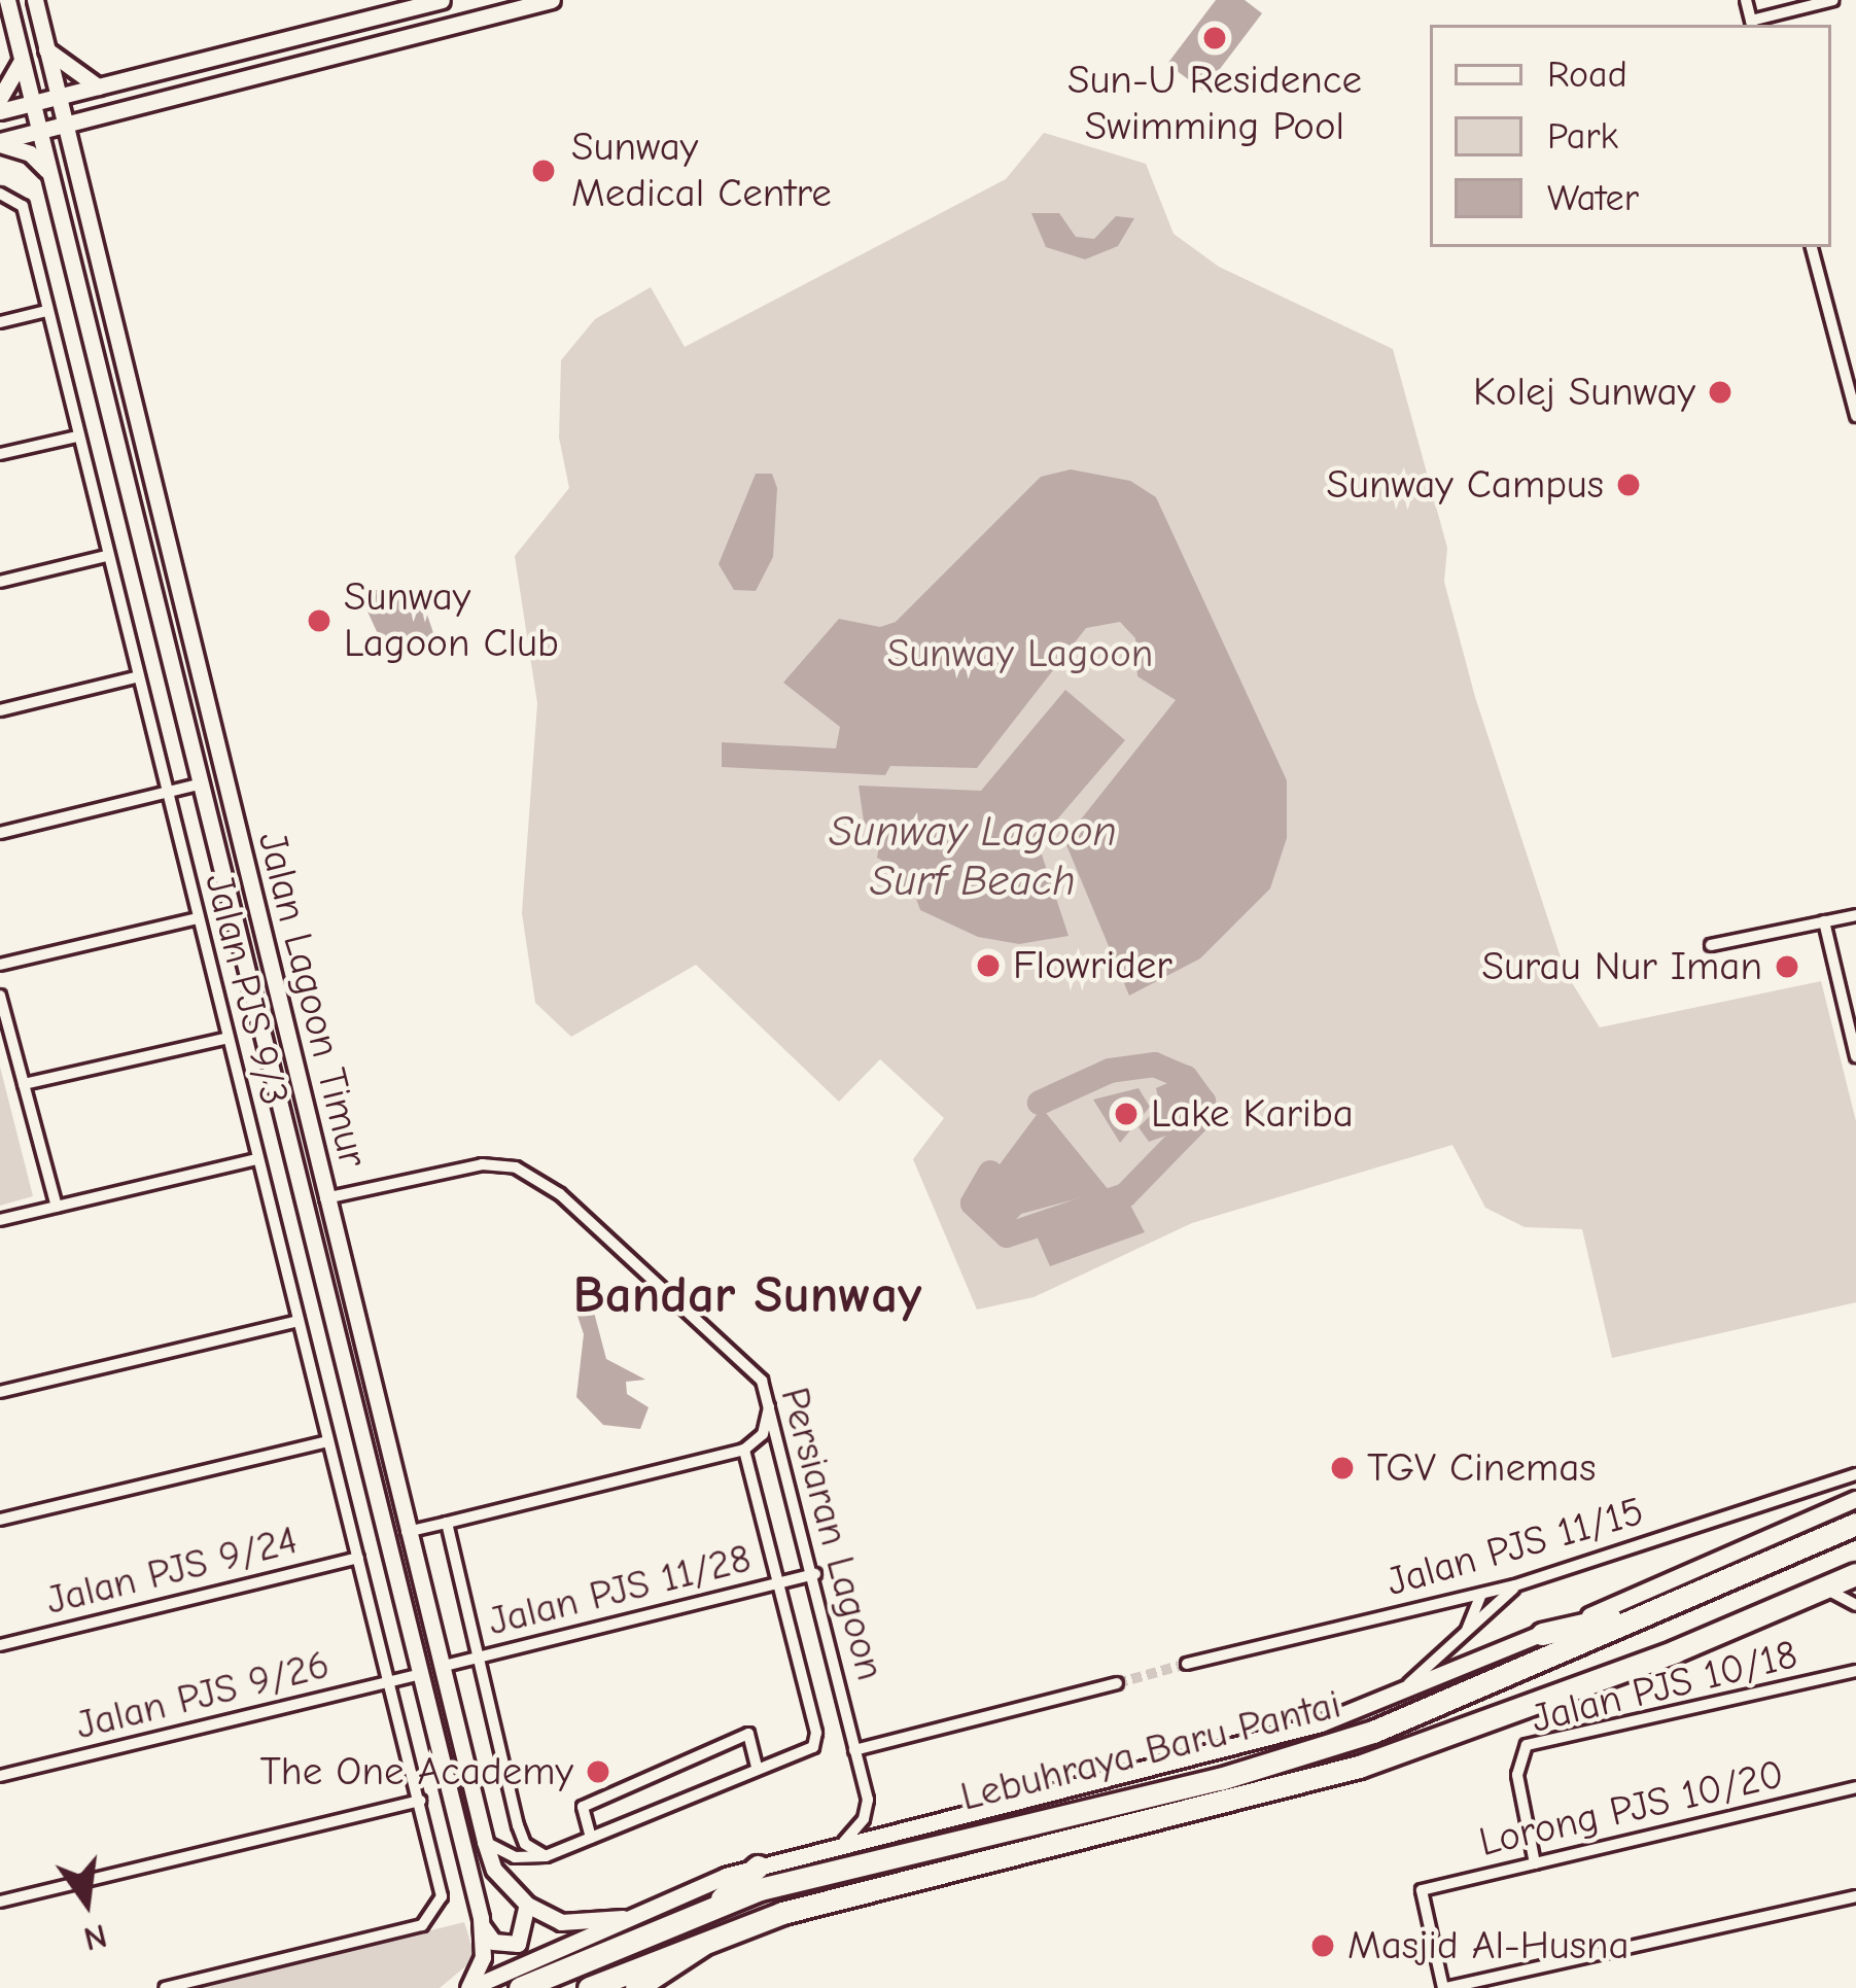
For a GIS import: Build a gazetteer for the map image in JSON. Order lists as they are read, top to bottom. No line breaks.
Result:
{"streets":{"highway":["Lebuhraya Baru Pantai"],"main road":["Jalan Lagoon Timur"],"street":["Jalan PJS 9/3","Persiaran Lagoon","Jalan PJS 11/15","Jalan PJS 9/24","Jalan PJS 11/28","Jalan PJS 10/18","Jalan PJS 9/26","Lorong PJS 10/20"]},"crossings":[["Jalan PJS 9/3","Jalan PJS 9/24"],["Jalan PJS 9/3","Jalan PJS 9/26"],["Jalan Lagoon Timur","Persiaran Lagoon"],["Jalan Lagoon Timur","Jalan PJS 11/28"],["Jalan Lagoon Timur","Jalan PJS 9/26"],["Persiaran Lagoon","Jalan PJS 11/28"],["Jalan PJS 10/18","Lorong PJS 10/20"]],"districts":["Bandar Sunway"],"water":["Sunway Lagoon Surf Beach"],"parks":["Sunway Lagoon"],"places":["Sun-U Residence Swimming Pool","Sunway Medical Centre","Kolej Sunway","Sunway Campus","Sunway Lagoon Club","Flowrider","Surau Nur Iman","Lake Kariba","TGV Cinemas","The One Academy","Masjid Al-Husna"],"legend":["Road","Park","Water"],"north":"bottom"}
